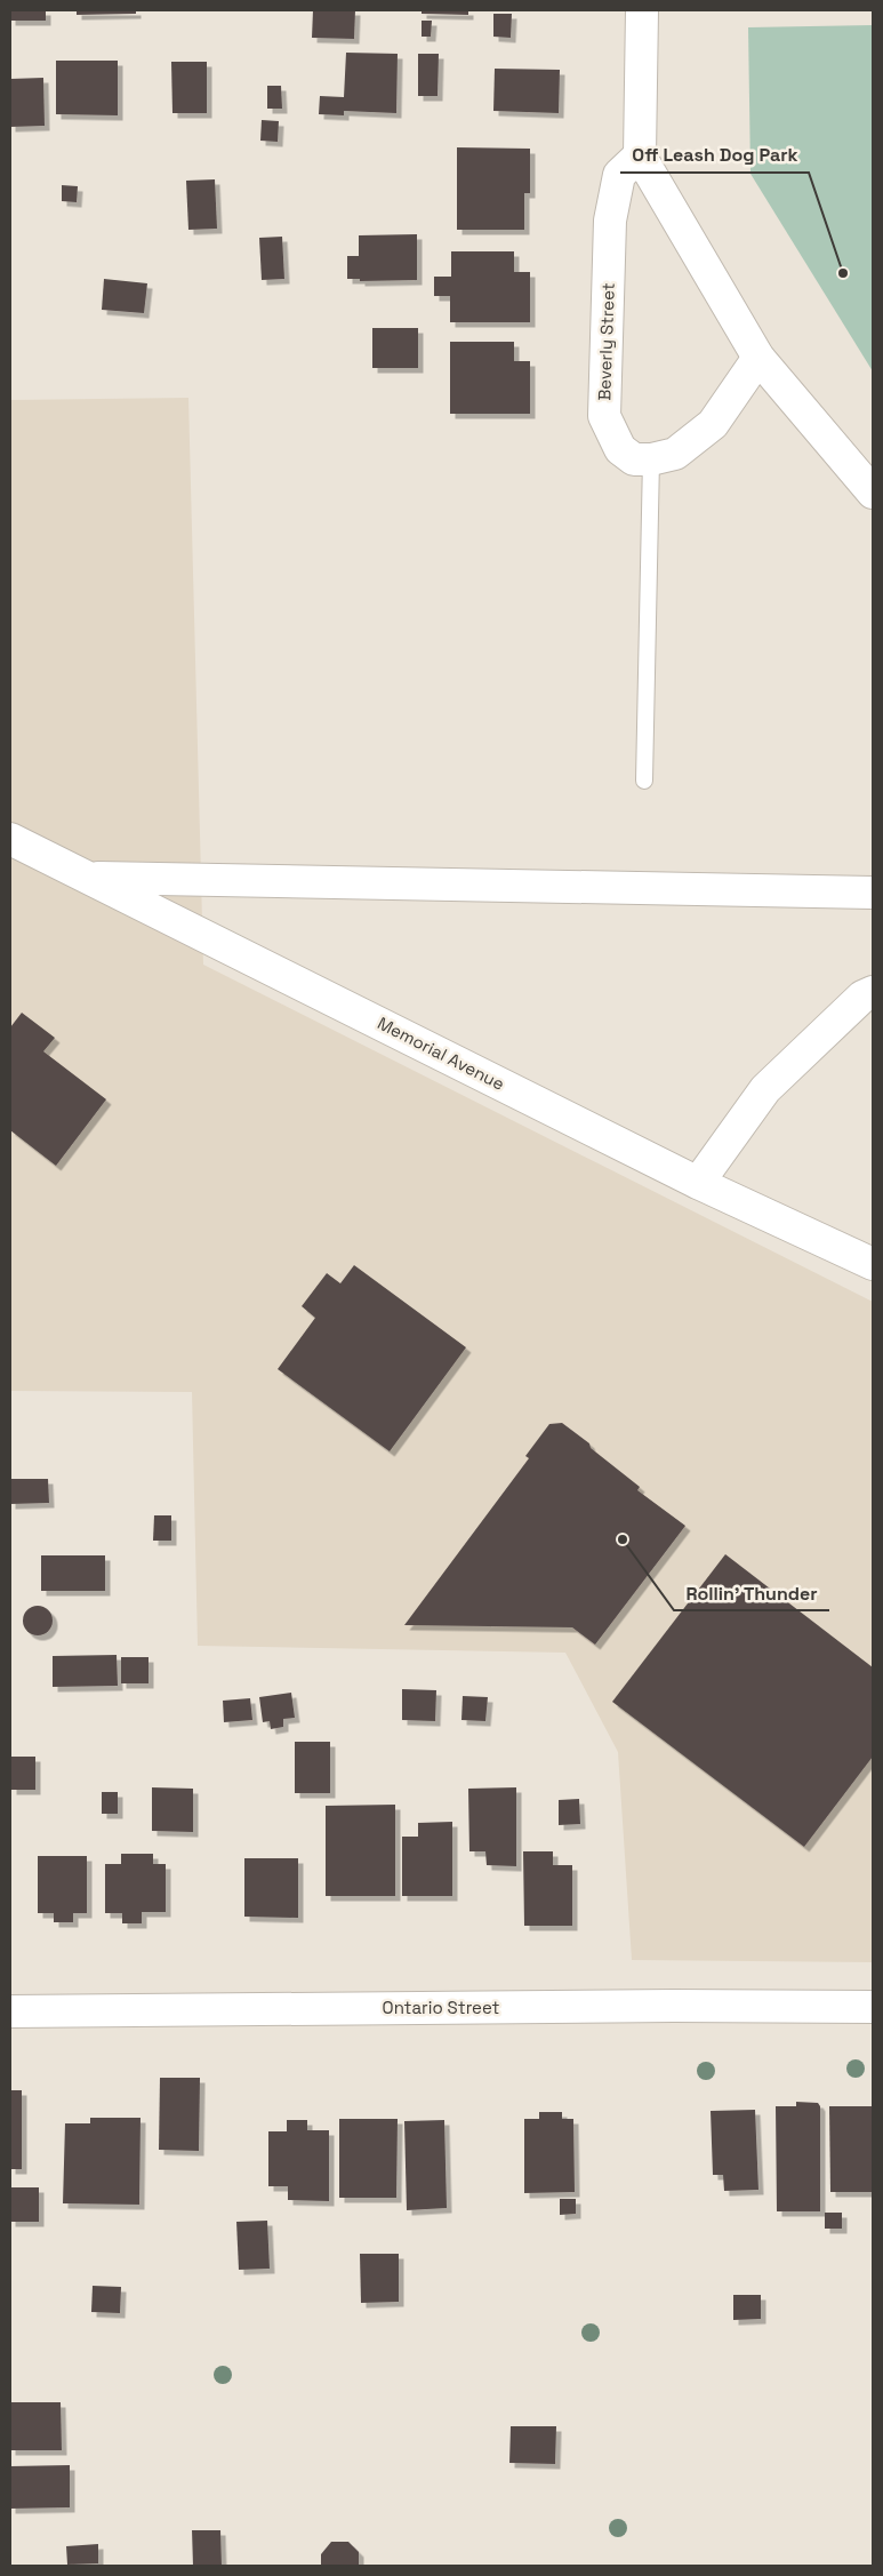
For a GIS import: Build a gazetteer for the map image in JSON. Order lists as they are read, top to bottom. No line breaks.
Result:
{"streets":{"street":["Beverly Street","Memorial Avenue","Ontario Street"]},"places":["Off Leash Dog Park","Rollin’ Thunder"]}
